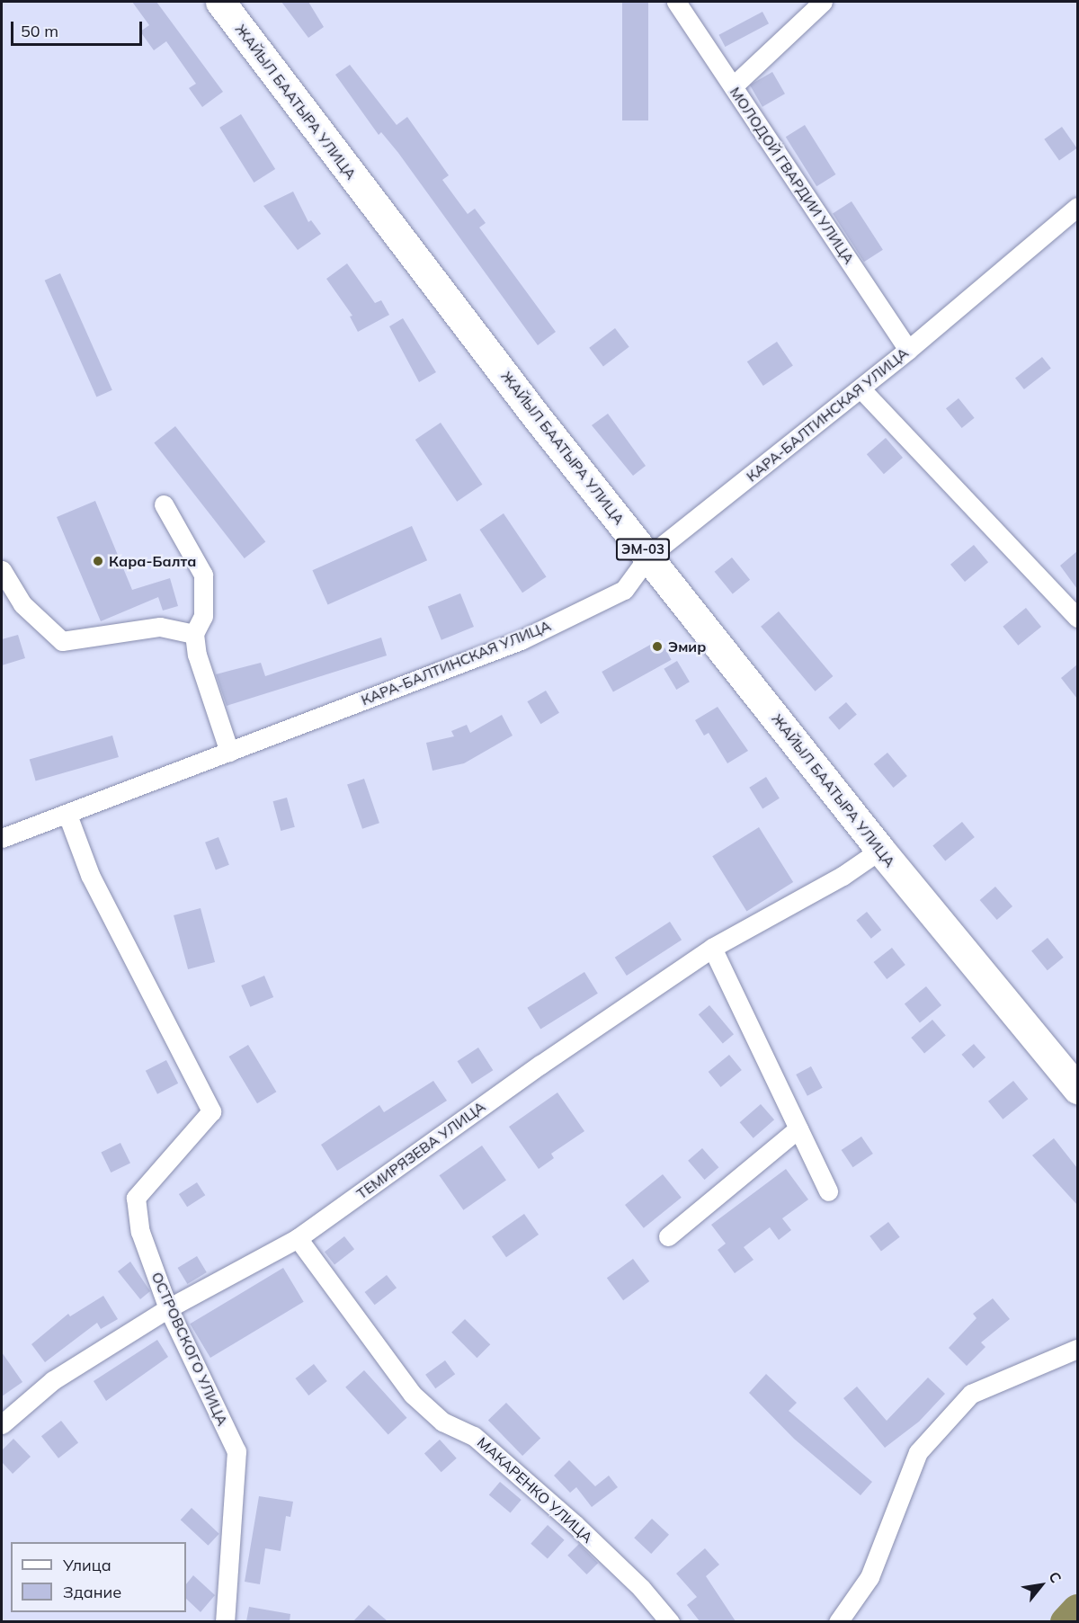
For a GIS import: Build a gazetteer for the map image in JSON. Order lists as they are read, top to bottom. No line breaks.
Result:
{"streets":{"highway":["ЖАЙЫЛ БААТЫРА УЛИЦА","ЭМ-03"],"street":["МОЛОДОЙ ГВАРДИИ УЛИЦА","КАРА-БАЛТИНСКАЯ УЛИЦА","ТЕМИРЯЗЕВА УЛИЦА","ОСТРОВСКОГО УЛИЦА","МАКАРЕНКО УЛИЦА"]},"crossings":[["ЖАЙЫЛ БААТЫРА УЛИЦА","КАРА-БАЛТИНСКАЯ УЛИЦА"],["ЖАЙЫЛ БААТЫРА УЛИЦА","ТЕМИРЯЗЕВА УЛИЦА"],["МОЛОДОЙ ГВАРДИИ УЛИЦА","КАРА-БАЛТИНСКАЯ УЛИЦА"],["КАРА-БАЛТИНСКАЯ УЛИЦА","ОСТРОВСКОГО УЛИЦА"],["ТЕМИРЯЗЕВА УЛИЦА","ОСТРОВСКОГО УЛИЦА"],["ТЕМИРЯЗЕВА УЛИЦА","МАКАРЕНКО УЛИЦА"]],"places":["Кара-Балта","Эмир"],"legend":["Улица","Здание"],"scale_bar":"50 m","north":"top right"}
